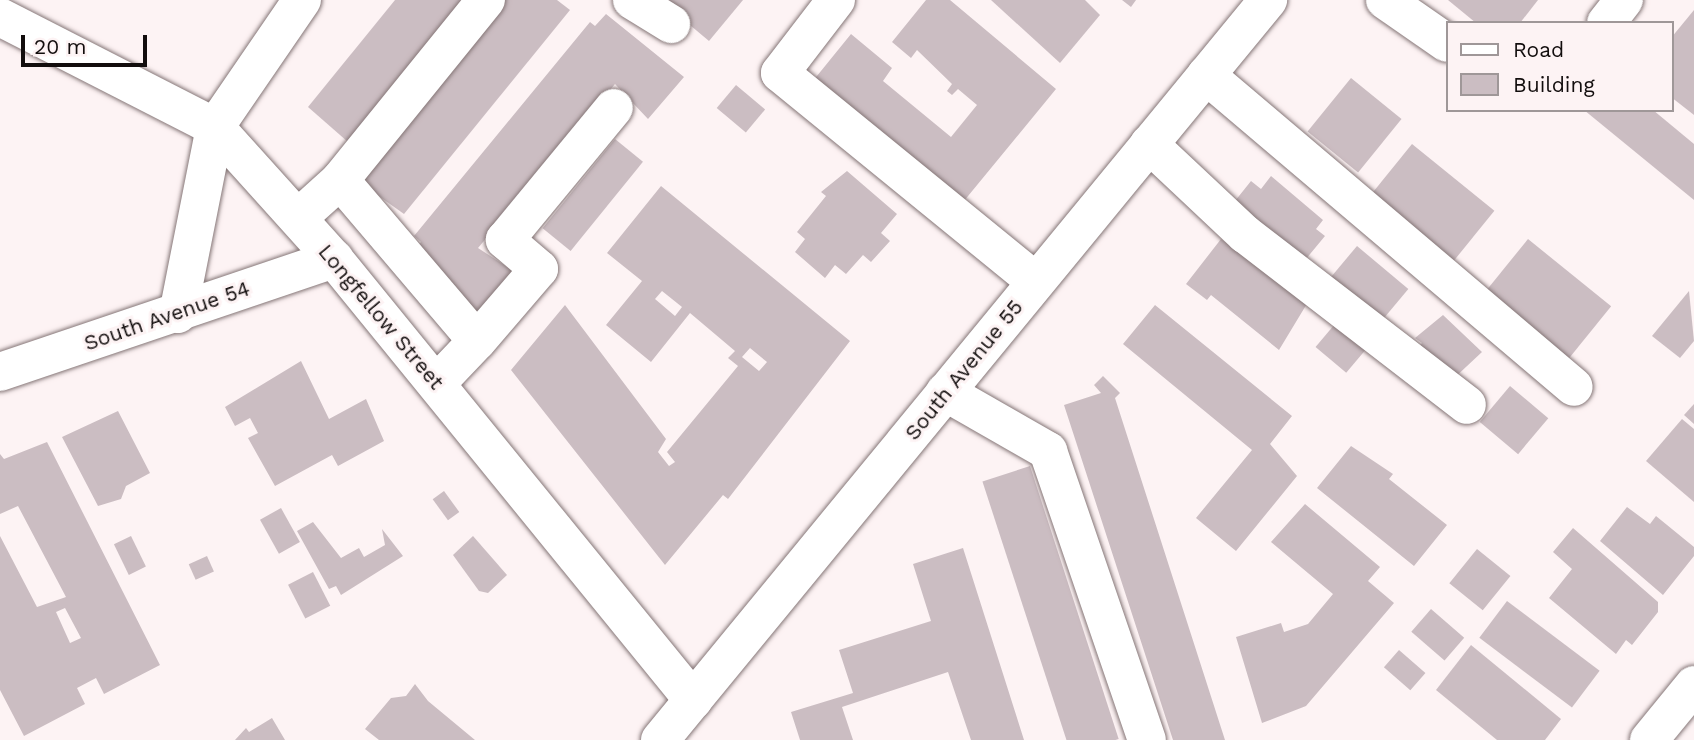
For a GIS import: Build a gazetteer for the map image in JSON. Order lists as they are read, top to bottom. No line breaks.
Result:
{"streets":{"street":["South Avenue 54","Longfellow Street","South Avenue 55"]},"crossings":[["South Avenue 54","Longfellow Street"],["Longfellow Street","South Avenue 55"]],"legend":["Road","Building"],"scale_bar":"20 m"}
